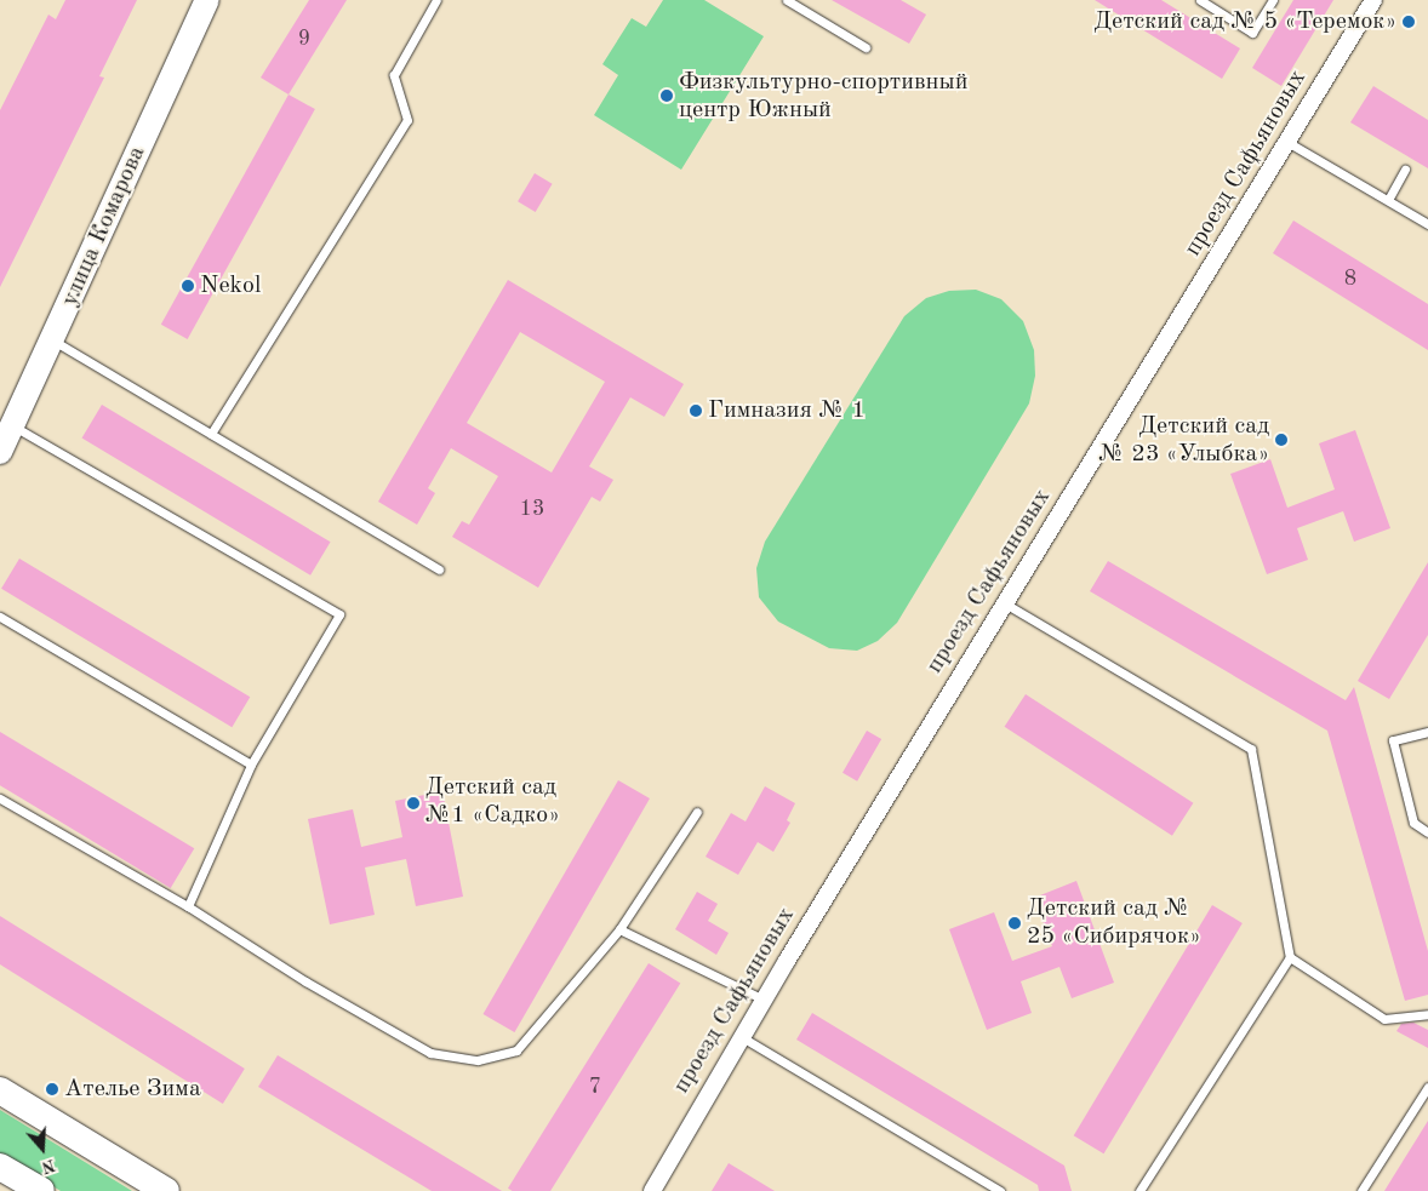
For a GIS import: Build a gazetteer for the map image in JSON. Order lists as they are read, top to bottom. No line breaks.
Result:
{"streets":{"street":["проезд Сафьяновых","улица Комарова"]},"places":["Детский сад № 5 «Теремок»","Физкультурно-спортивный центр Южный","Nekol","Гимназия № 1","Детский сад № 23 «Улыбка»","Детский сад №1 «Cадко»","Детский сад № 25 «Сибирячок»","Ателье Зима"],"house_numbers":["9","8","13","7"],"north":"bottom"}
